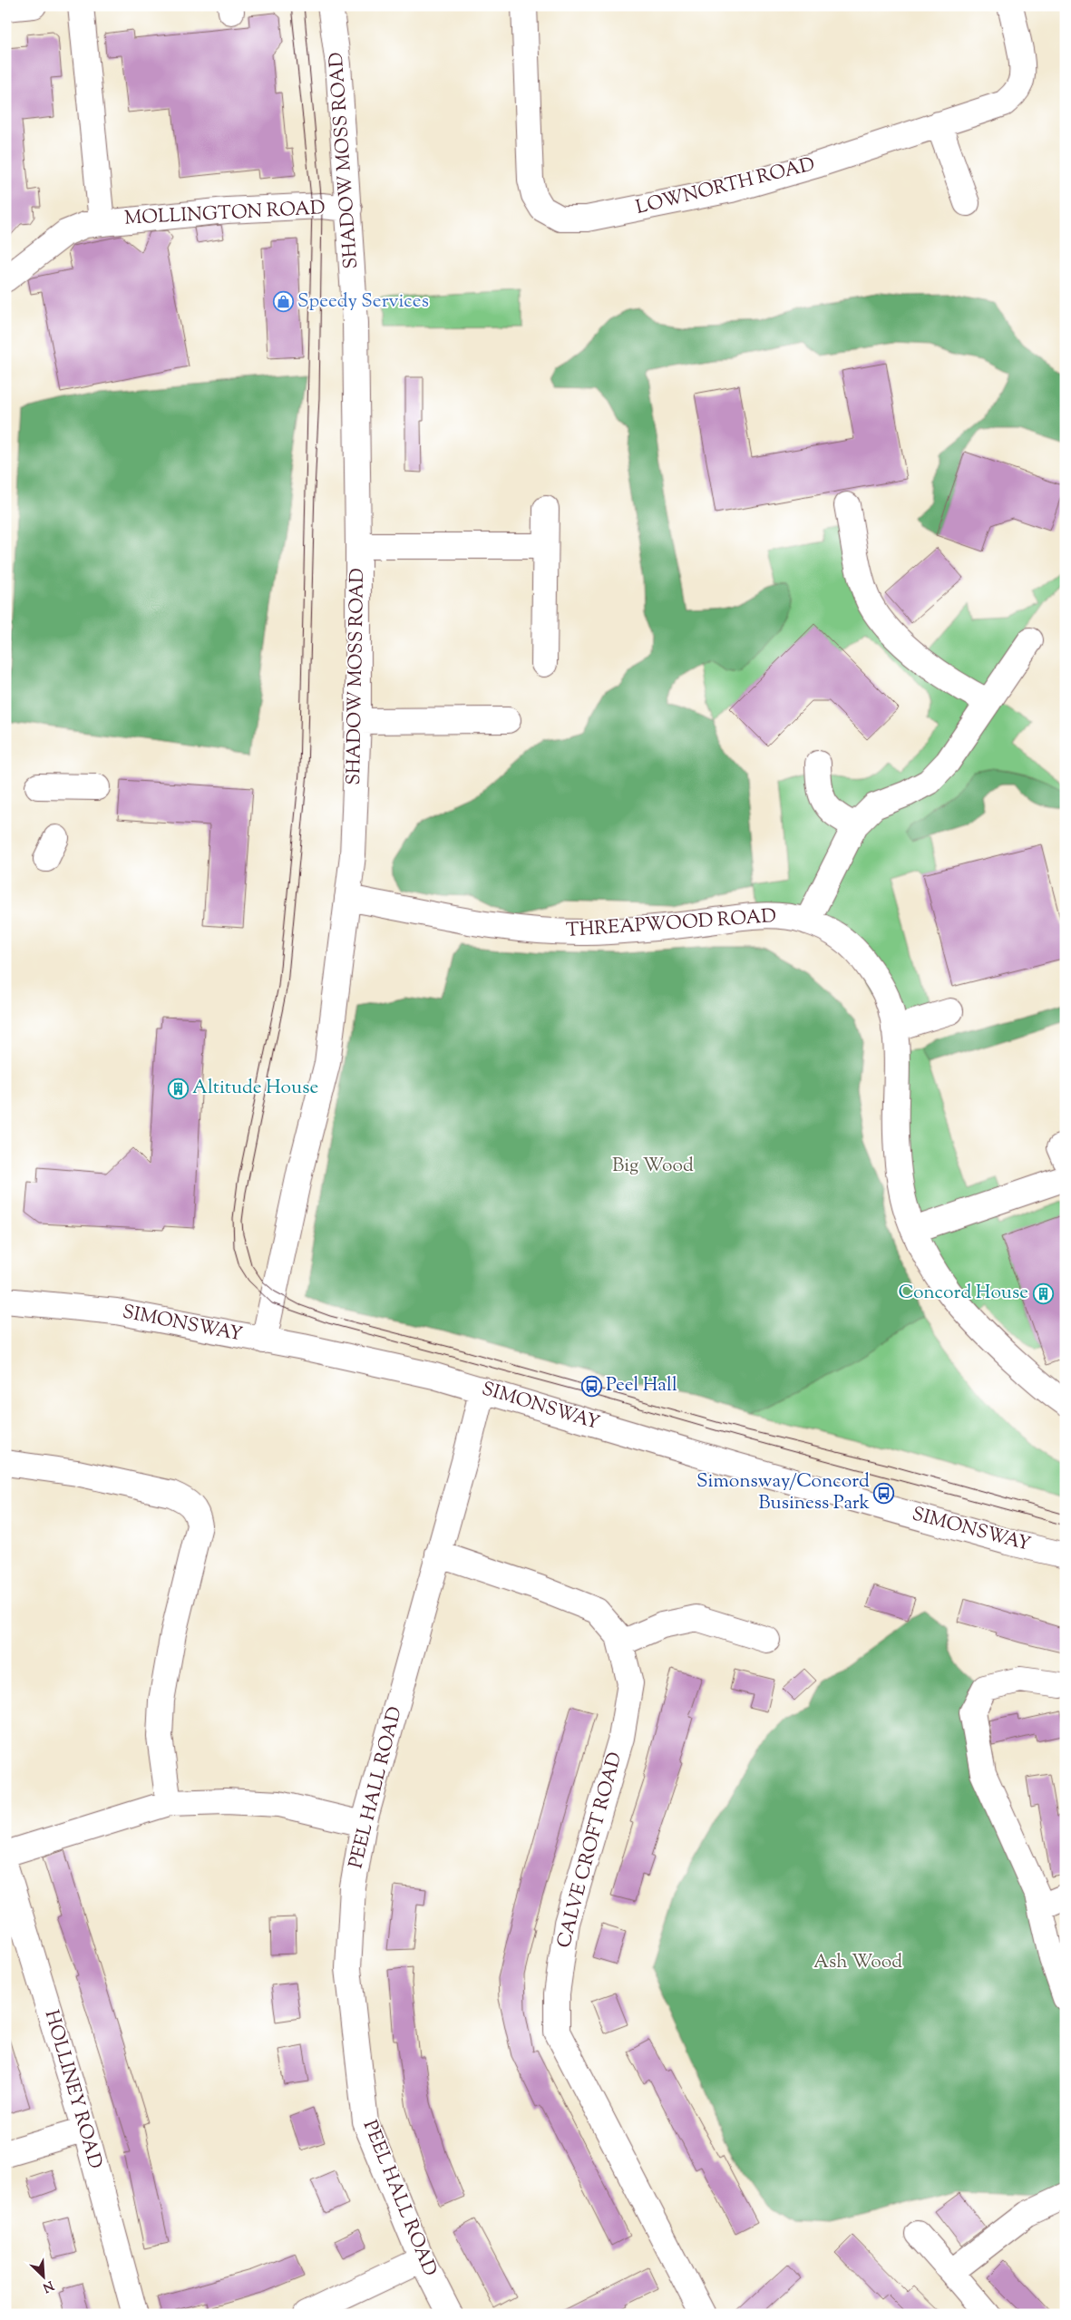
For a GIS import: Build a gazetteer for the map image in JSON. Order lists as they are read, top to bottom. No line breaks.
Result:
{"streets":{"street":["SHADOW MOSS ROAD","LOWNORTH ROAD","MOLLINGTON ROAD","THREAPWOOD ROAD","SIMONSWAY","PEEL HALL ROAD","CALVE CROFT ROAD","HOLLINEY ROAD"]},"crossings":[["SHADOW MOSS ROAD","MOLLINGTON ROAD"],["SHADOW MOSS ROAD","THREAPWOOD ROAD"],["SHADOW MOSS ROAD","SIMONSWAY"],["SIMONSWAY","PEEL HALL ROAD"],["PEEL HALL ROAD","CALVE CROFT ROAD"]],"parks":["Big Wood","Ash Wood"],"places":{"shop":["Speedy Services"],"building":["Altitude House","Concord House"],"bus stop":["Peel Hall","Simonsway/Concord Business Park"]},"north":"bottom right"}
